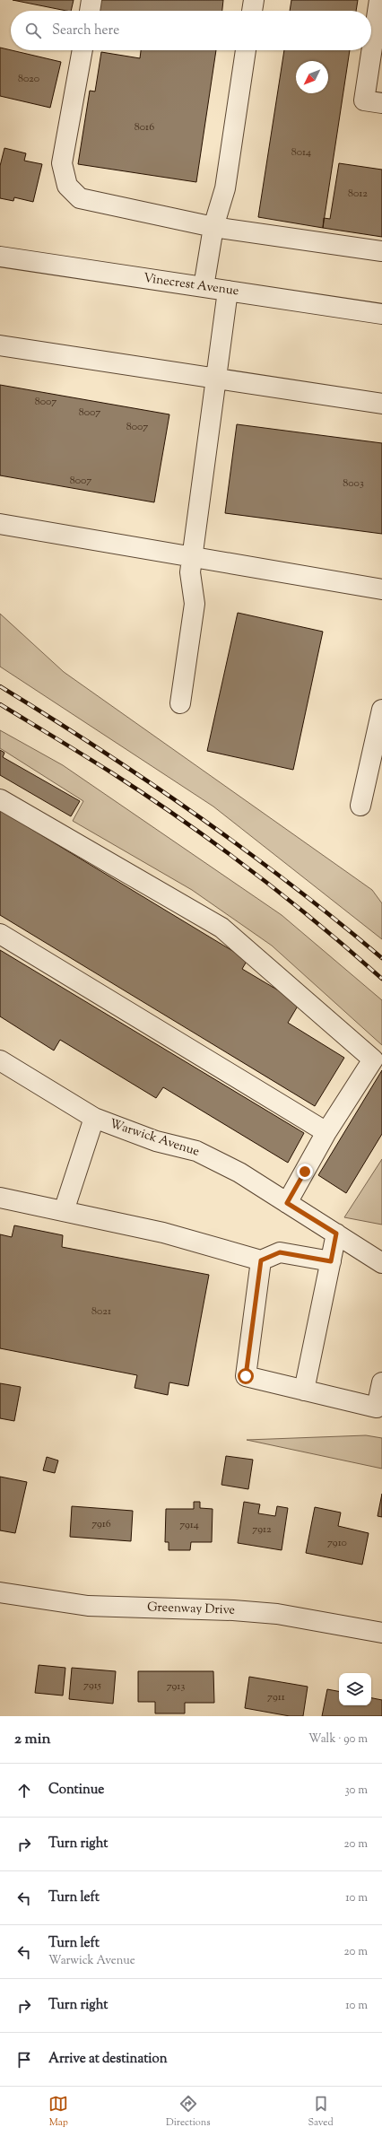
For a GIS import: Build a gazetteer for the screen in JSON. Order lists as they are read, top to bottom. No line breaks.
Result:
{"streets":{"street":["Vinecrest Avenue","Warwick Avenue","Greenway Drive"]},"house_numbers":["8020","8016","8014","8012","8007","8007","8007","8007","8003","8021","7916","7914","7912","7910","7915","7913","7911"],"north":"bottom left","page":{"search":"Search here","heading":["2 min","Walk · 90 m"],"list":[["Continue","30 m"],["Turn right","20 m"],["Turn left","10 m"],["Turn left","Warwick Avenue","20 m"],["Turn right","10 m"],"Arrive at destination"],"nav":["Map","Directions","Saved"]}}
